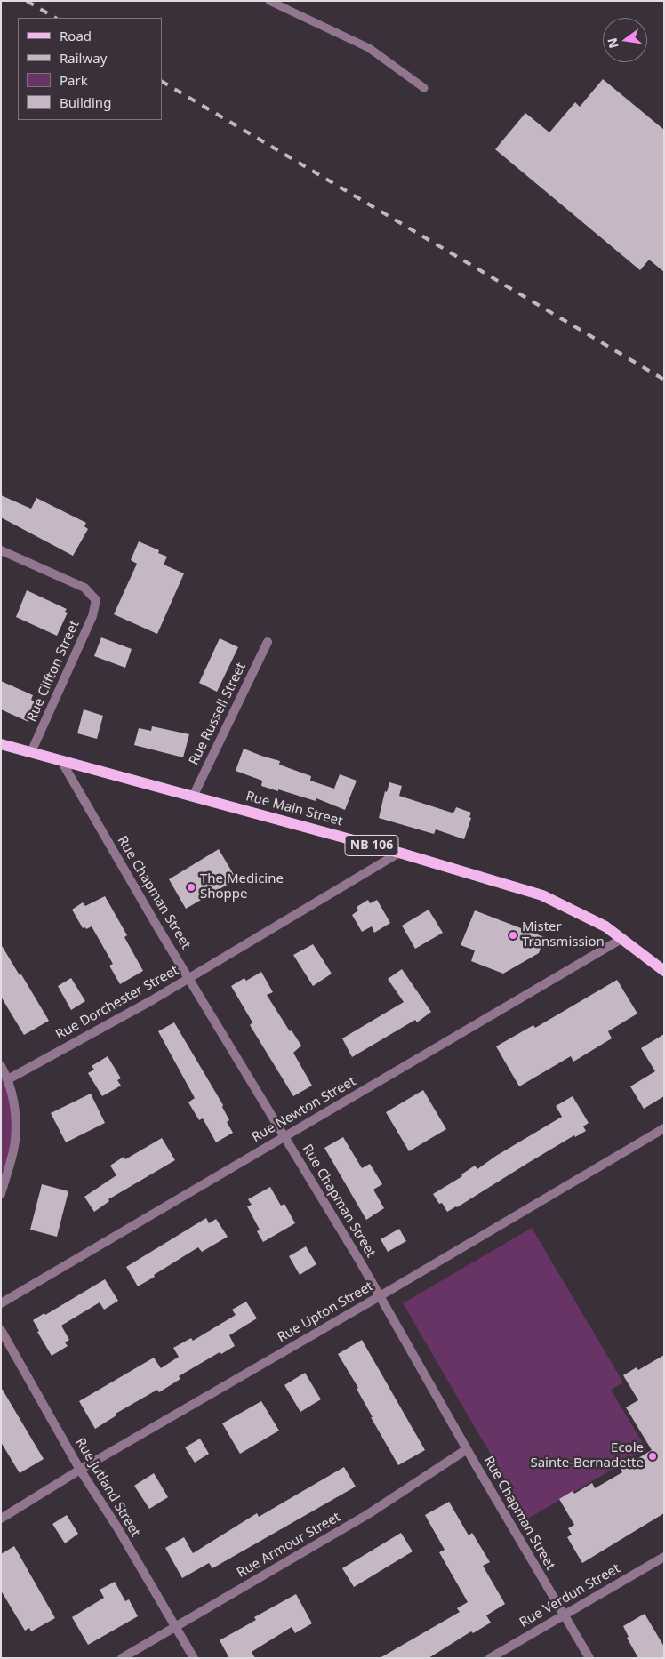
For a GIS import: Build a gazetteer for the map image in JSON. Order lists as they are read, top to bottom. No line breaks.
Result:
{"streets":{"main road":["Rue Main Street","NB 106"],"street":["Rue Clifton Street","Rue Russell Street","Rue Chapman Street","Rue Dorchester Street","Rue Newton Street","Rue Upton Street","Rue Jutland Street","Rue Armour Street","Rue Verdun Street"]},"crossings":[["Rue Clifton Street","Rue Main Street"],["Rue Russell Street","Rue Main Street"],["Rue Main Street","Rue Chapman Street"],["Rue Main Street","Rue Dorchester Street"],["Rue Main Street","Rue Newton Street"],["Rue Chapman Street","Rue Dorchester Street"],["Rue Chapman Street","Rue Newton Street"],["Rue Chapman Street","Rue Upton Street"],["Rue Chapman Street","Rue Armour Street"],["Rue Chapman Street","Rue Verdun Street"],["Rue Upton Street","Rue Jutland Street"],["Rue Jutland Street","Rue Armour Street"]],"places":["The Medicine Shoppe","Mister Transmission","Ecole Sainte-Bernadette"],"legend":["Road","Railway","Park","Building"],"north":"left"}
